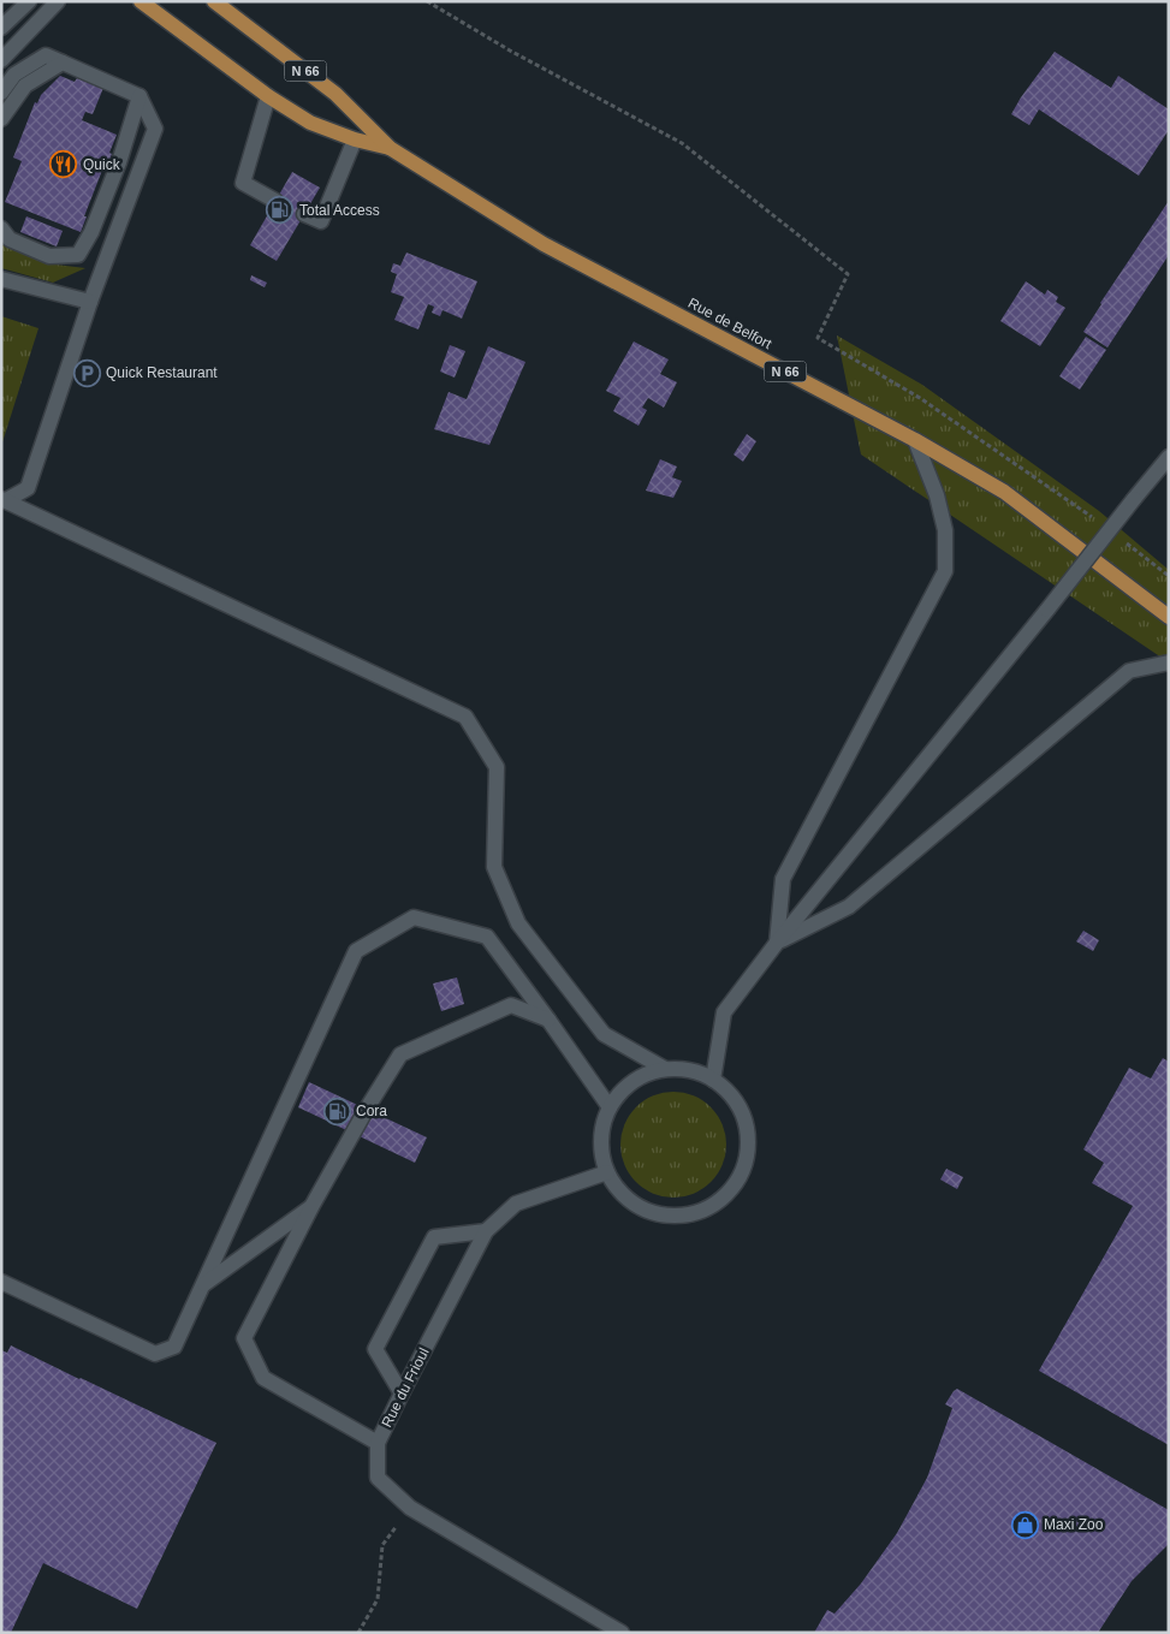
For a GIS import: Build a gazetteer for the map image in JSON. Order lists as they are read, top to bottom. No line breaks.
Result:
{"streets":{"main road":["N 66","Rue de Belfort"],"street":["Rue du Frioul"]},"places":{"restaurant":["Quick"],"fuel station":["Total Access","Cora"],"parking":["Quick Restaurant"],"shop":["Maxi Zoo"]}}
